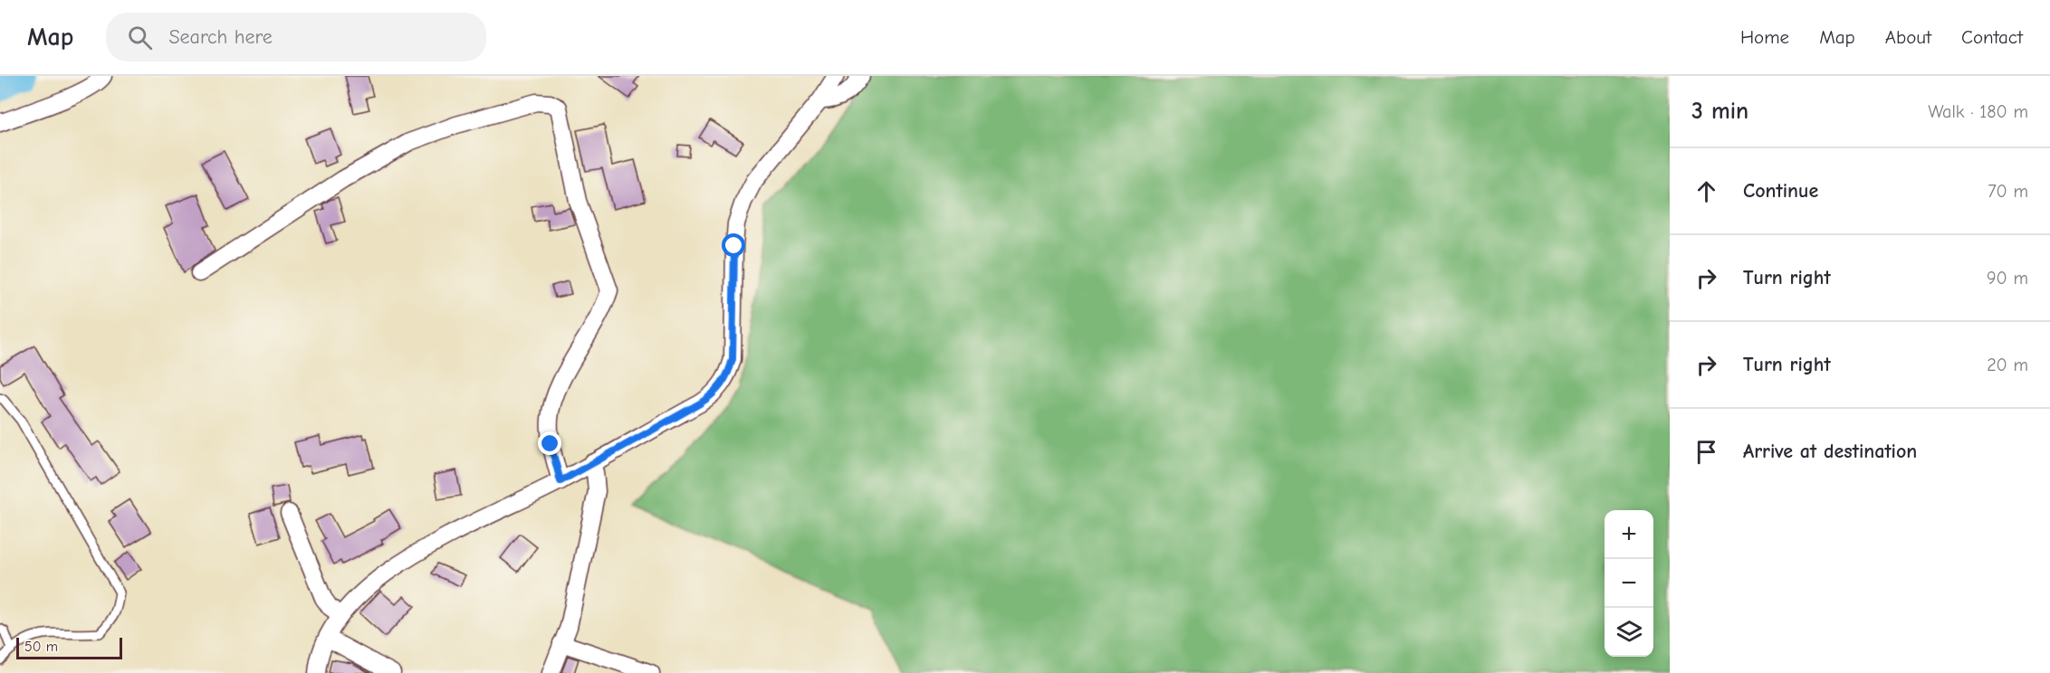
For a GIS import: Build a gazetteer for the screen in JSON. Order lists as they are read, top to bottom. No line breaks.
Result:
{"scale_bar":"50 m","page":{"header":"Map","search":"Search here","nav":["Home","Map","About","Contact"],"heading":["3 min","Walk · 180 m"],"list":[["Continue","70 m"],["Turn right","90 m"],["Turn right","20 m"],"Arrive at destination"],"map_buttons":["+","−"],"scale":"50 m"}}
